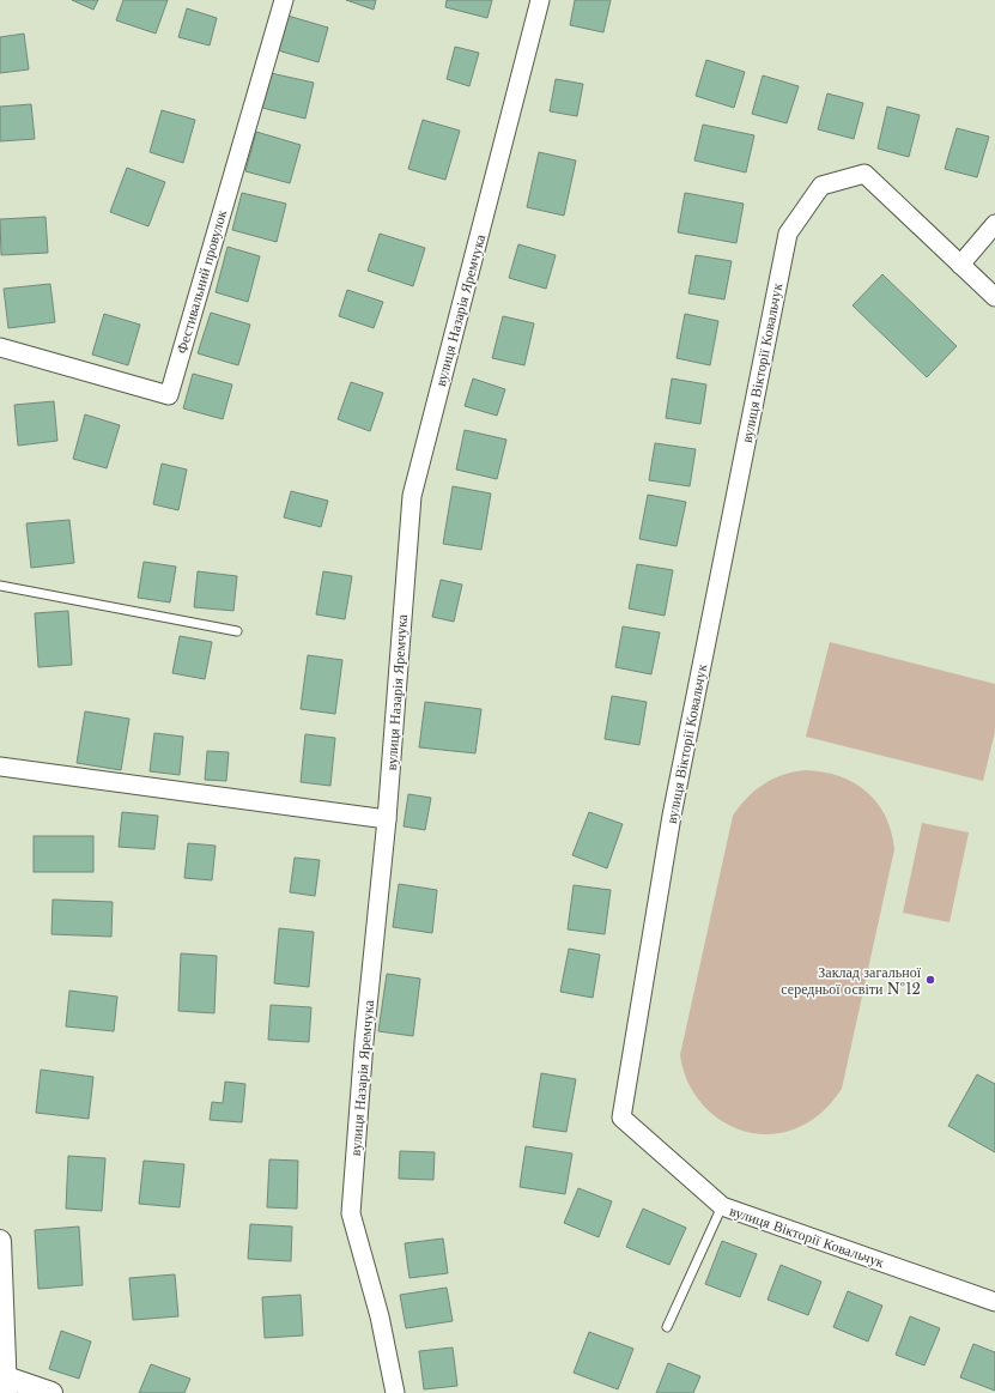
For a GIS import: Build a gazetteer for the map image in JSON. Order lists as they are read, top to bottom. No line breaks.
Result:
{"streets":{"street":["Фестивальний провулок","вулиця Назарія Яремчука","вулиця Вікторії Ковальчук"]},"places":["Заклад загальної середньої освіти №12"]}
